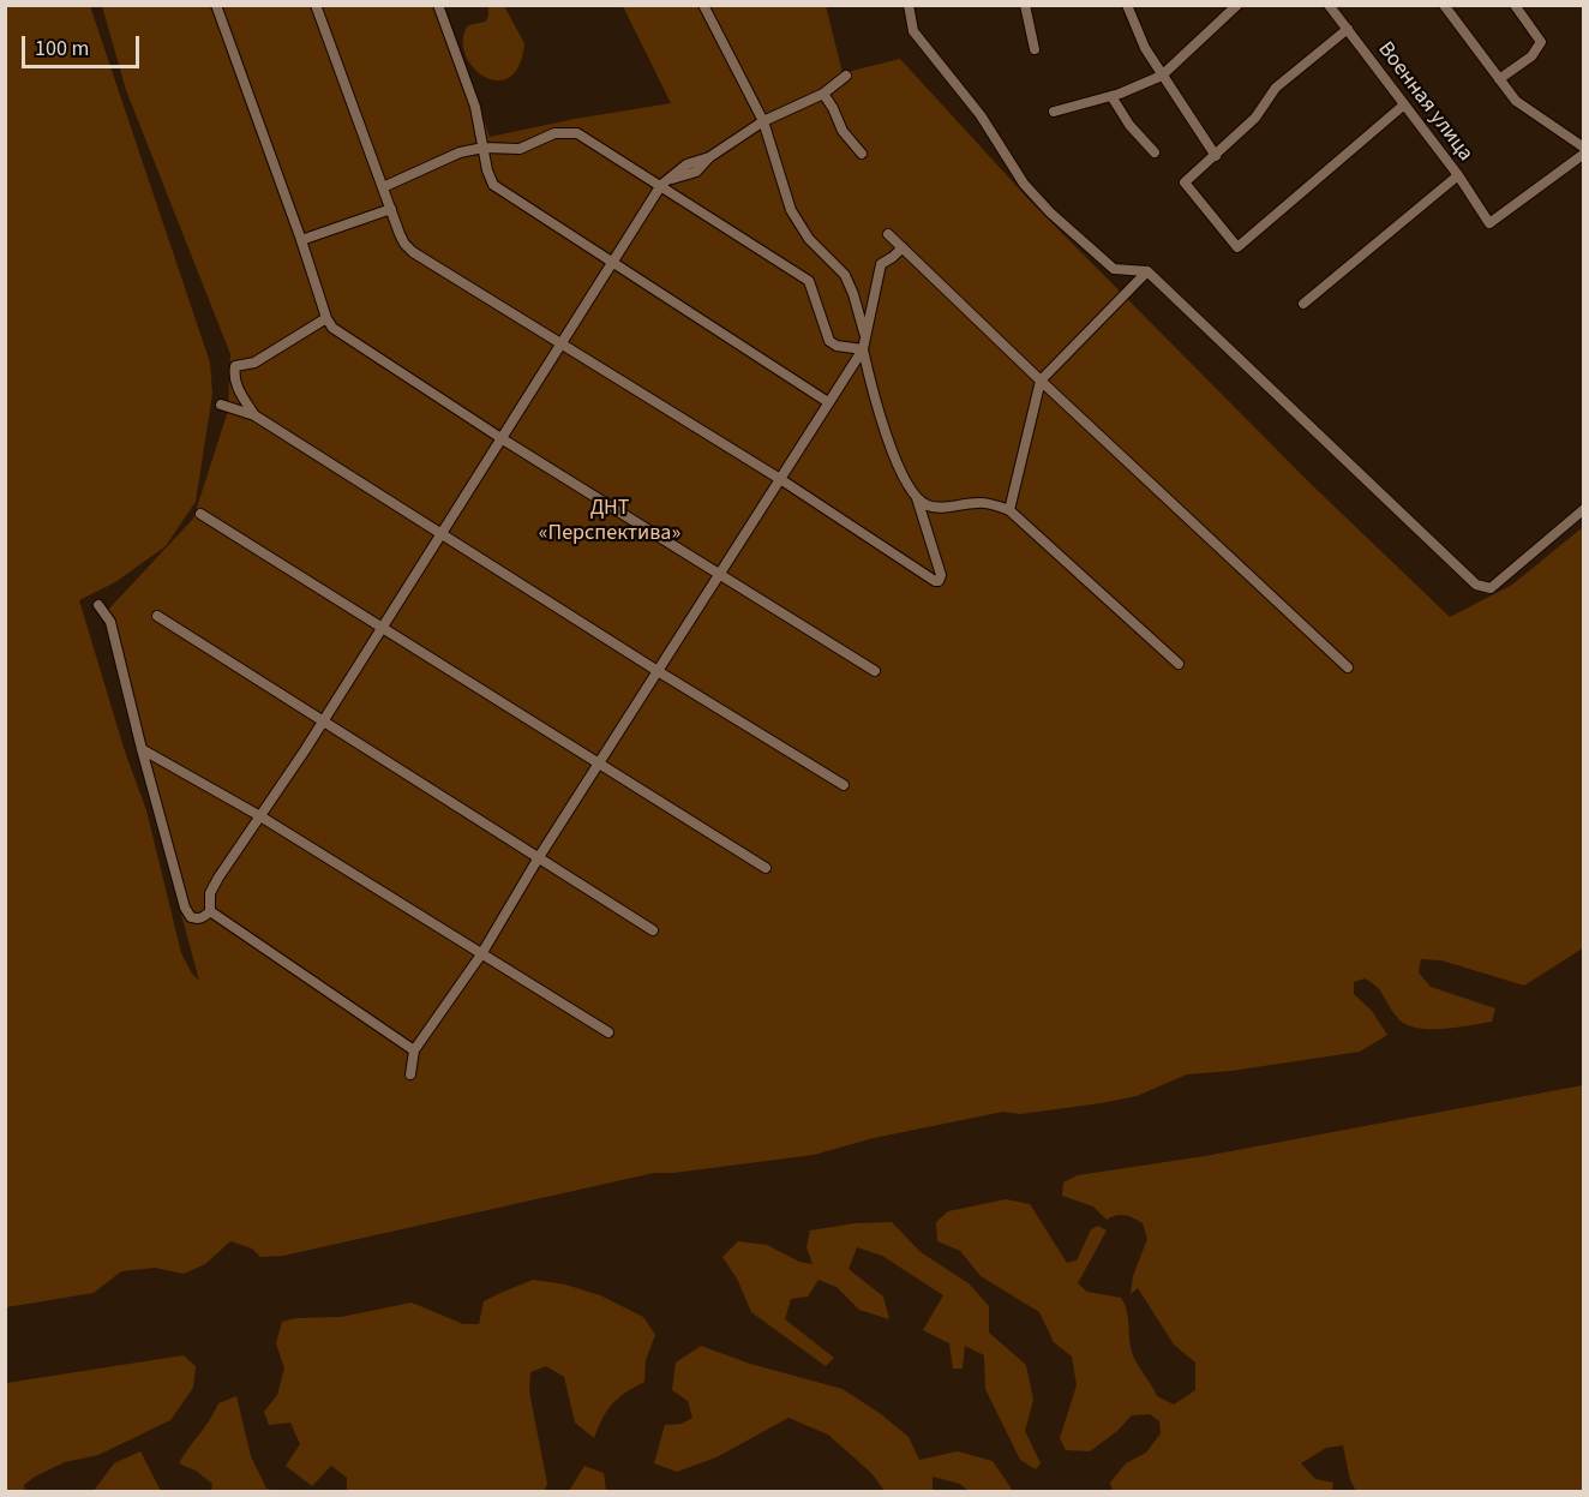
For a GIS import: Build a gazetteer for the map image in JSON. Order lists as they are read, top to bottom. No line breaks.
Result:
{"streets":{"street":["Военная улица"]},"parks":["ДНТ «Перспектива»"],"scale_bar":"100 m"}
